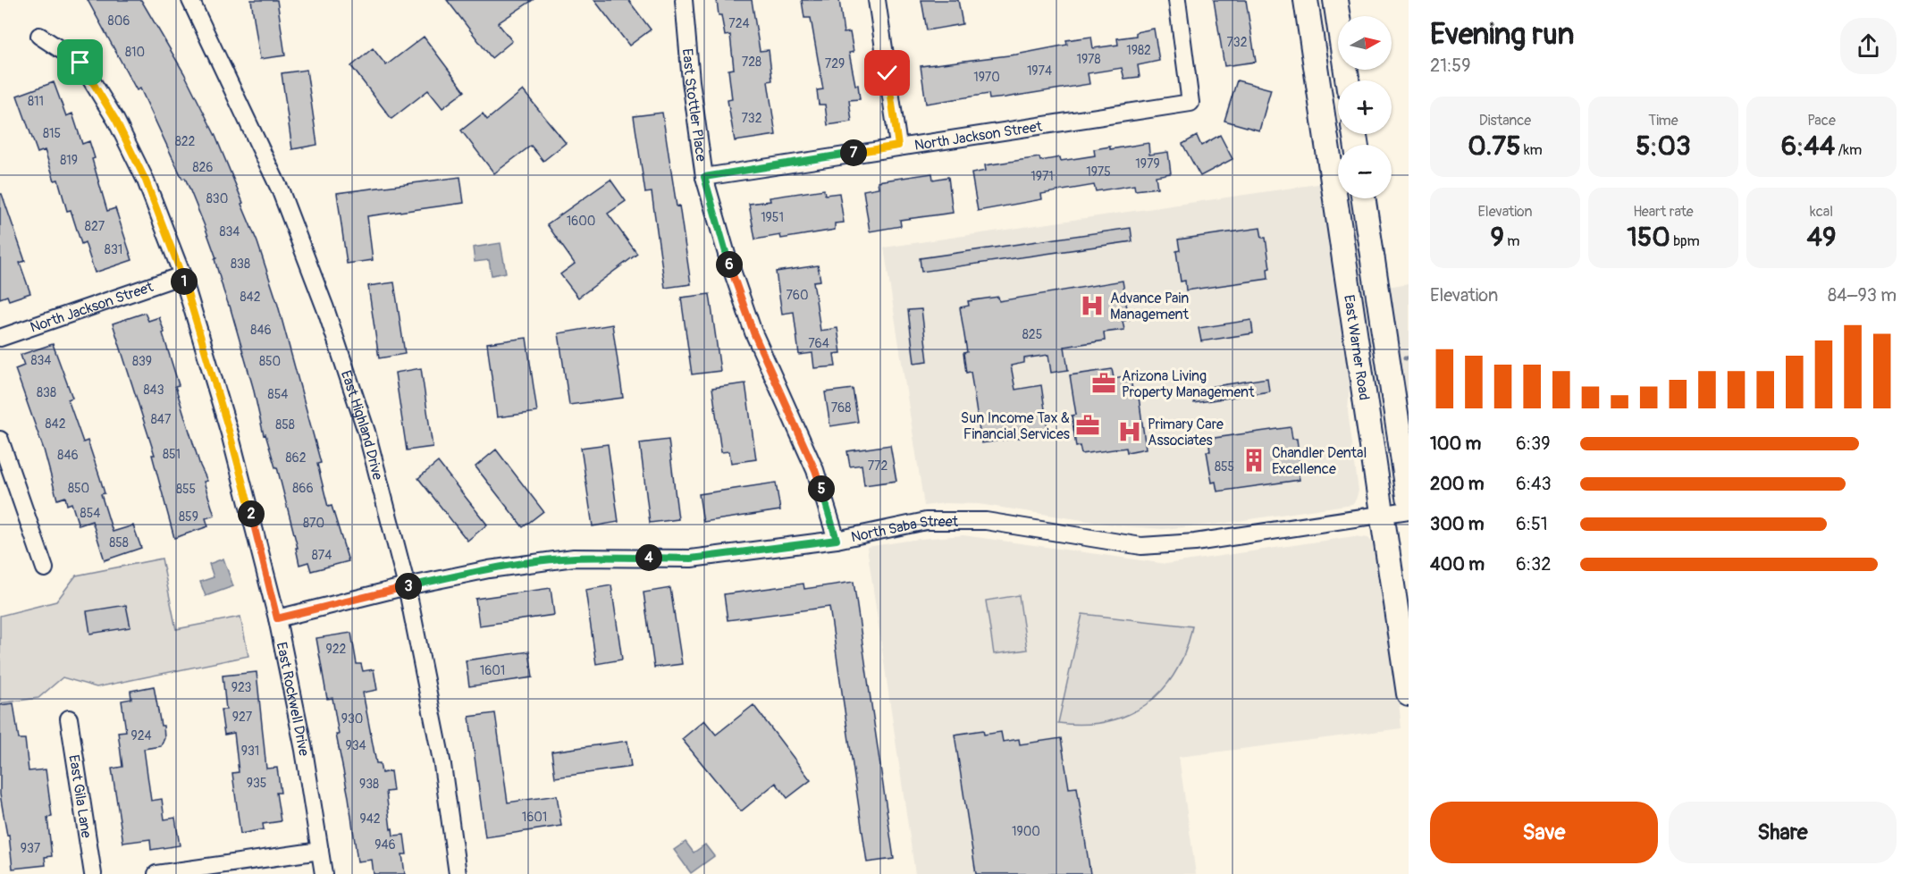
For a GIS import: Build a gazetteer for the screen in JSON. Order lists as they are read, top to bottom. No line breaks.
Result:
{"streets":{"main road":["East Warner Road"],"street":["East Stottler Place","North Jackson Street","East Highland Drive","North Saba Street","East Rockwell Drive","East Gila Lane"]},"crossings":[["East Stottler Place","North Jackson Street"],["East Stottler Place","North Saba Street"],["North Jackson Street","East Rockwell Drive"],["East Warner Road","North Saba Street"],["East Highland Drive","North Saba Street"],["North Saba Street","East Rockwell Drive"]],"places":{"hospital":["Advance Pain Management","Primary Care Associates"],"office":["Arizona Living Property Management","Sun Income Tax & Financial Services"],"building":["Chandler Dental Excellence"]},"house_numbers":["806","724","732","1982","810","1978","728","729","1974","1970","811","732","815","822","819","1979","826","1975","1971","830","1951","1600","827","834","831","838","760","842","846","825","764","834","839","850","843","838","854","768","847","842","858","851","846","862","772","855","850","866","855","854","859","870","858","874","922","1601","923","927","930","924","934","931","935","938","1601","942","1900","946","937"],"north":"right","page":{"heading":["Evening run","21:59"],"map_buttons":["+","−"],"stats":[["Distance","0.75 km"],["Time","5:03"],["Pace","6:44 /km"],["Elevation","9 m"],["Heart rate","150 bpm"],["kcal","49"]],"pins":["7","6","1","5","2","4","3"],"chart":["Elevation","84–93 m"],"list":[{"name":"100 m","note":"6:39"},{"name":"200 m","note":"6:43"},{"name":"300 m","note":"6:51"},{"name":"400 m","note":"6:32"}],"buttons":["Save","Share"]}}
